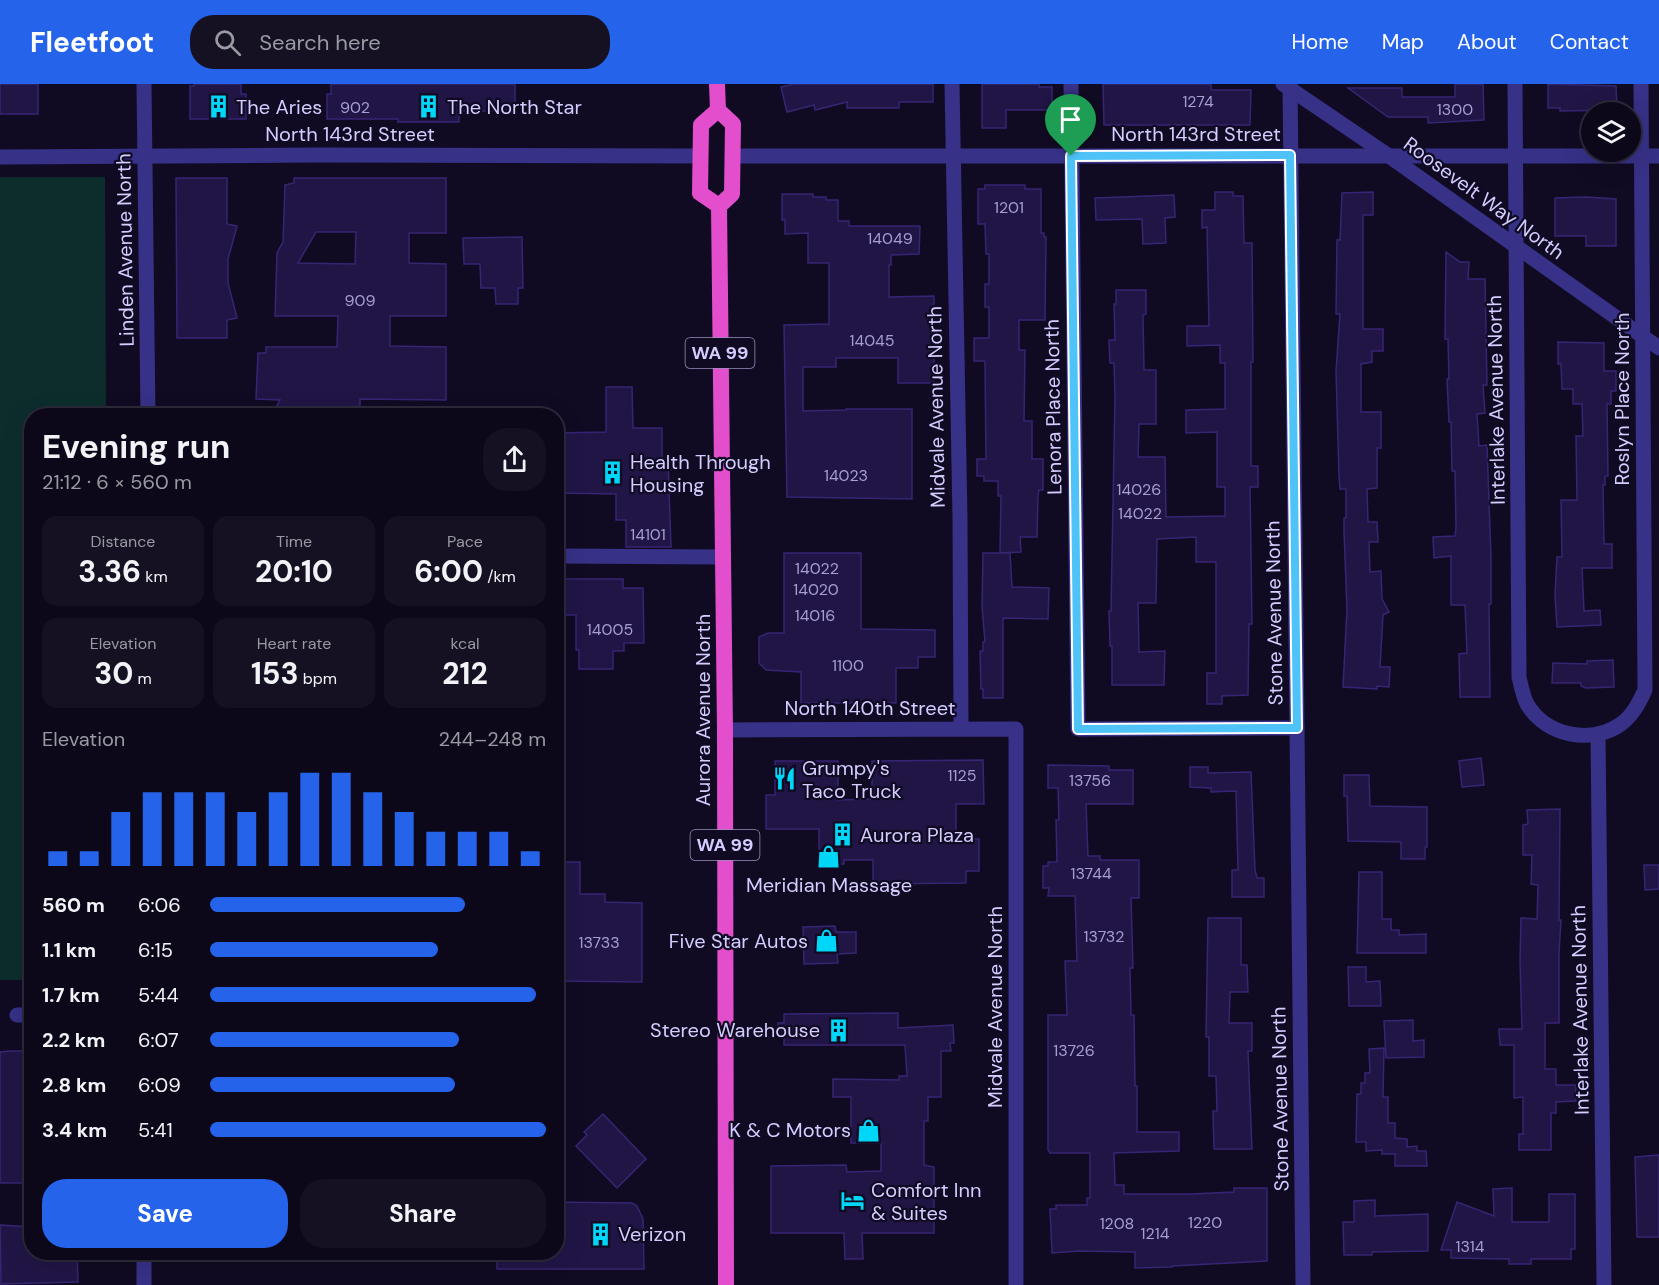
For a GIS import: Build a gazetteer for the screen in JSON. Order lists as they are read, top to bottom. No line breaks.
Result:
{"streets":{"highway":["WA 99","Aurora Avenue North"],"street":["North 143rd Street","Roosevelt Way North","Linden Avenue North","Roslyn Place North","Interlake Avenue North","Midvale Avenue North","Lenora Place North","Stone Avenue North","North 140th Street"]},"crossings":[["North 143rd Street","Roosevelt Way North"],["North 143rd Street","Linden Avenue North"],["North 143rd Street","Roslyn Place North"],["North 143rd Street","Interlake Avenue North"],["North 143rd Street","Midvale Avenue North"],["North 143rd Street","Lenora Place North"],["North 143rd Street","Stone Avenue North"],["North 143rd Street","Aurora Avenue North"],["Roosevelt Way North","Roslyn Place North"],["Roosevelt Way North","Interlake Avenue North"],["Roosevelt Way North","Stone Avenue North"],["Roslyn Place North","Interlake Avenue North"],["Midvale Avenue North","North 140th Street"],["Lenora Place North","Stone Avenue North"],["North 140th Street","Aurora Avenue North"]],"places":{"building":["The Aries","The North Star","Health Through Housing","Aurora Plaza","Stereo Warehouse","Verizon"],"restaurant":["Grumpy's Taco Truck"],"shop":["Meridian Massage","Five Star Autos","K & C Motors"],"hotel":["Comfort Inn & Suites"]},"house_numbers":["1274","902","1300","1201","14049","909","14045","14023","14026","14022","14101","14022","14020","14016","14005","1100","1125","13756","13744","13732","13733","13726","1220","1208","1214","1314"],"page":{"header":"Fleetfoot","search":"Search here","nav":["Home","Map","About","Contact"],"heading":["Evening run","21:12 · 6 × 560 m"],"stats":[["Distance","3.36 km"],["Time","20:10"],["Pace","6:00 /km"],["Elevation","30 m"],["Heart rate","153 bpm"],["kcal","212"]],"chart":["Elevation","244–248 m"],"list":[{"name":"560 m","note":"6:06"},{"name":"1.1 km","note":"6:15"},{"name":"1.7 km","note":"5:44"},{"name":"2.2 km","note":"6:07"},{"name":"2.8 km","note":"6:09"},{"name":"3.4 km","note":"5:41"}],"buttons":["Save","Share"]}}
